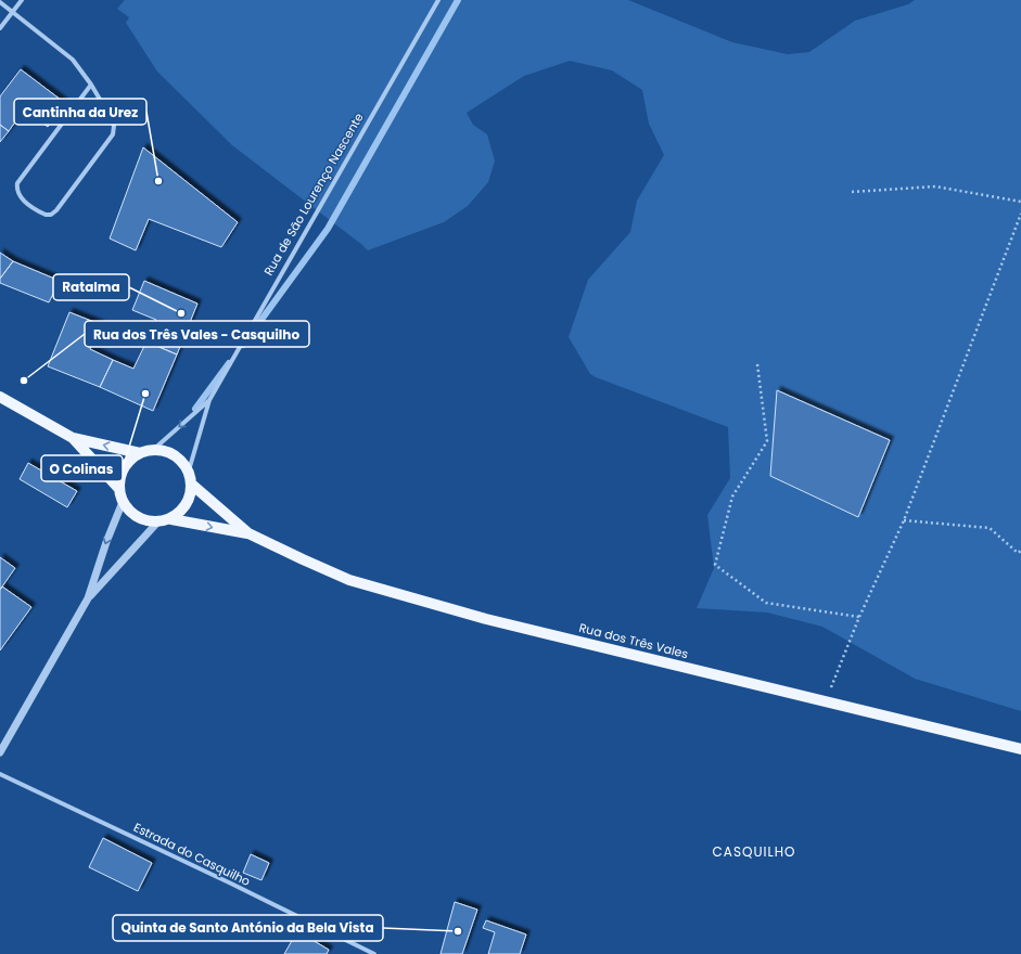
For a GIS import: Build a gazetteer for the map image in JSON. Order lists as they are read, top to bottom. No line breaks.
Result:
{"streets":{"main road":["Rua dos Três Vales"],"street":["Rua de São Lourenço Nascente","Estrada do Casquilho"]},"crossings":[["Rua de São Lourenço Nascente","Rua dos Três Vales"]],"districts":["CASQUILHO"],"places":["Cantinha da Urez","Ratalma","Rua dos Três Vales - Casquilho","O Colinas","Quinta de Santo António da Bela Vista"]}
